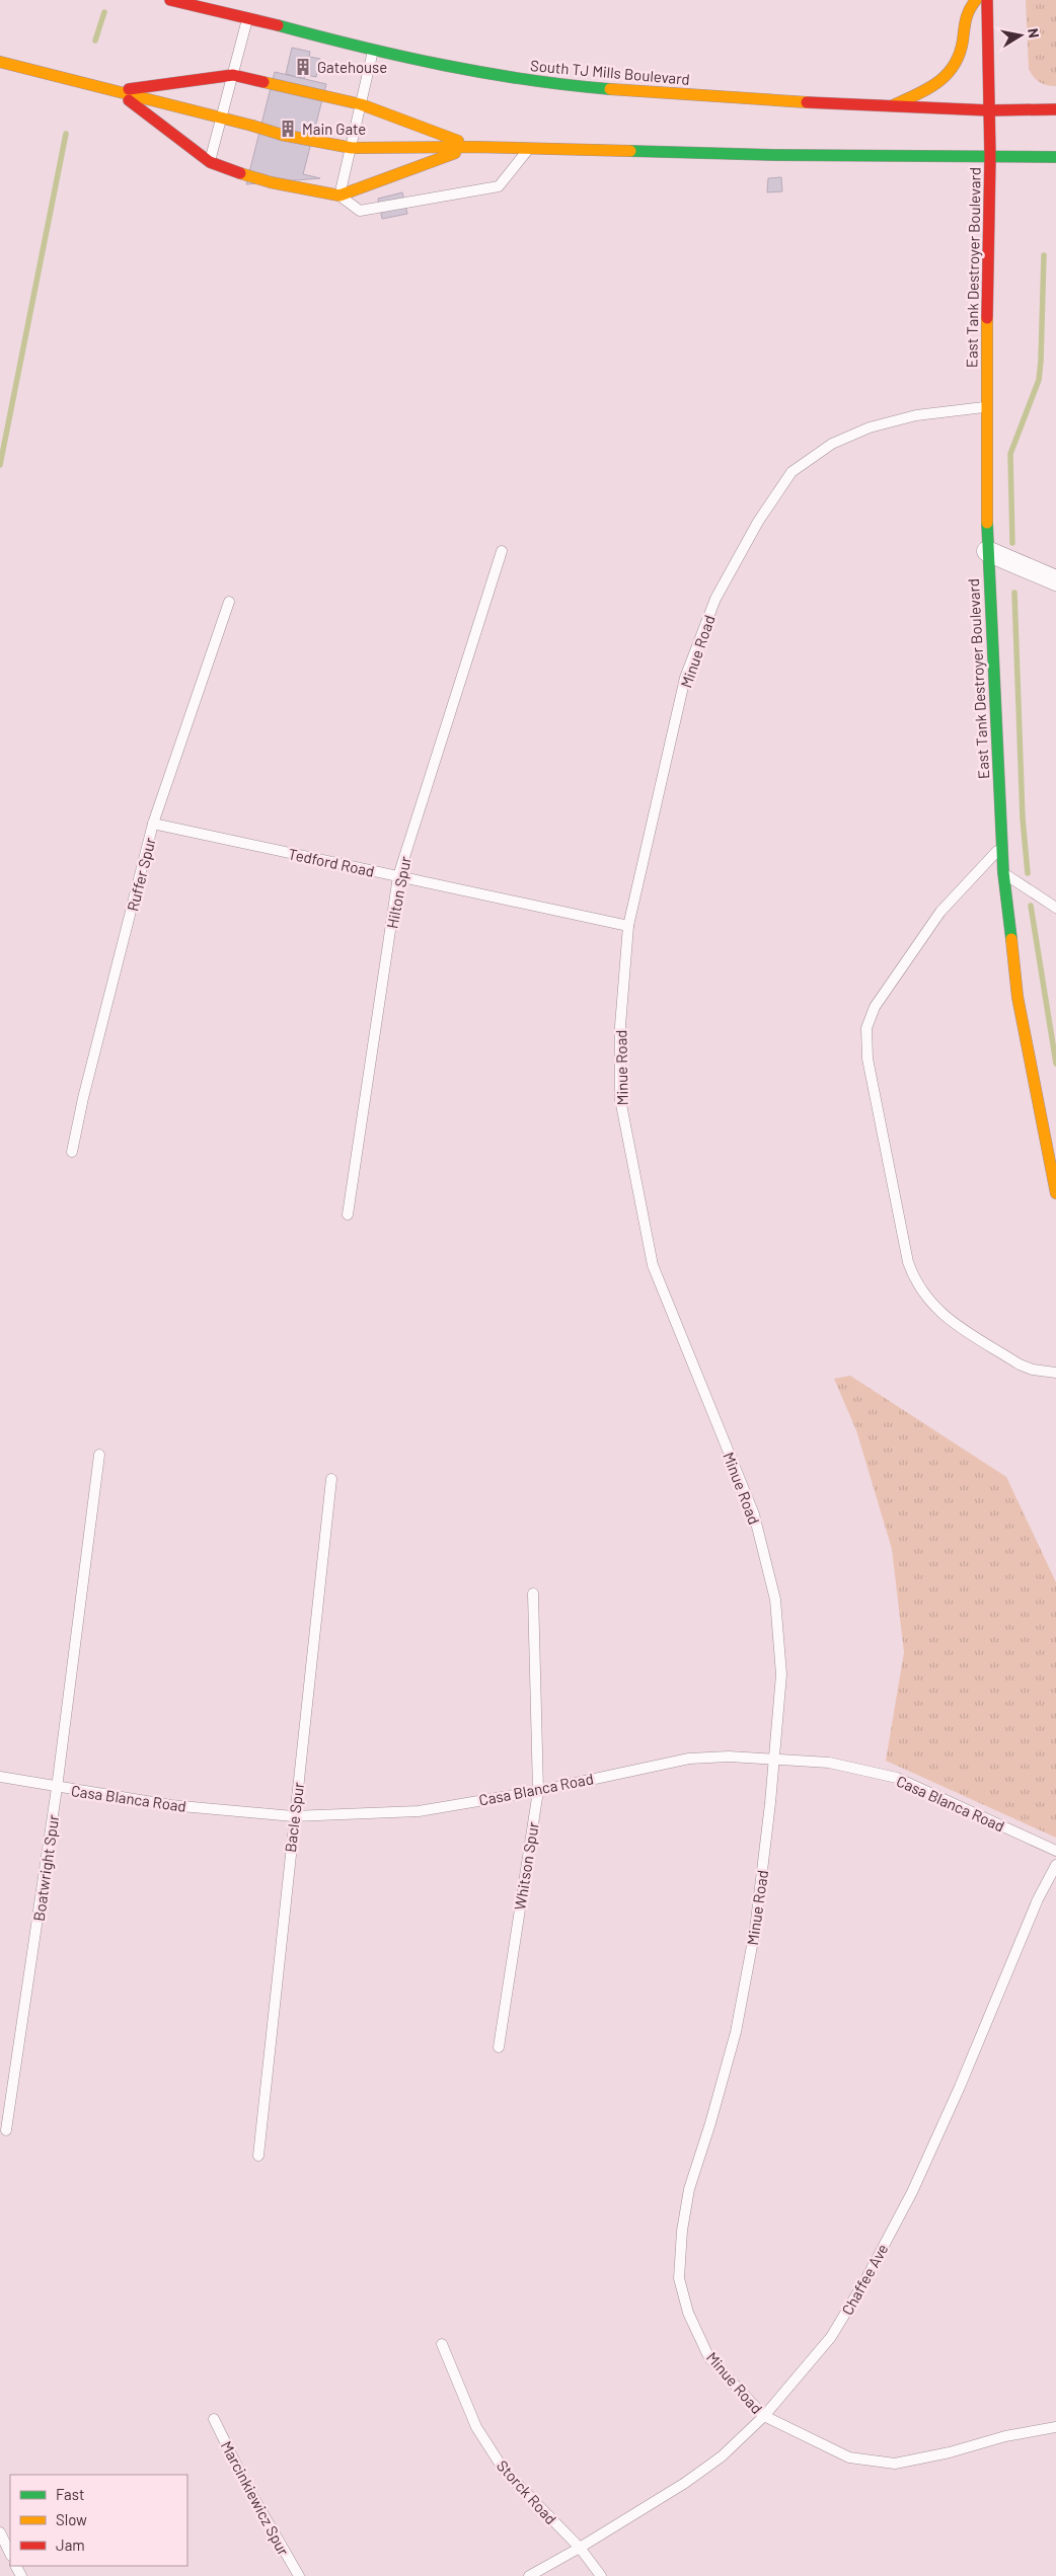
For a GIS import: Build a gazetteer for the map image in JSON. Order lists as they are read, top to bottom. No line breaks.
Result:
{"streets":{"street":["South TJ Mills Boulevard","East Tank Destroyer Boulevard"],"lane":["Minue Road","Tedford Road","Ruffer Spur","Hilton Spur","Casa Blanca Road","Bacle Spur","Whitson Spur","Boatwright Spur","Chaffee Ave","Storck Road","Marcinkiewicz Spur"]},"crossings":[["South TJ Mills Boulevard","East Tank Destroyer Boulevard"],["East Tank Destroyer Boulevard","Minue Road"],["Minue Road","Tedford Road"],["Minue Road","Casa Blanca Road"],["Minue Road","Chaffee Ave"],["Tedford Road","Ruffer Spur"],["Tedford Road","Hilton Spur"],["Casa Blanca Road","Bacle Spur"],["Casa Blanca Road","Whitson Spur"],["Casa Blanca Road","Boatwright Spur"],["Chaffee Ave","Storck Road"]],"places":{"building":["Gatehouse","Main Gate"]},"legend":["Fast","Slow","Jam"],"north":"right"}
